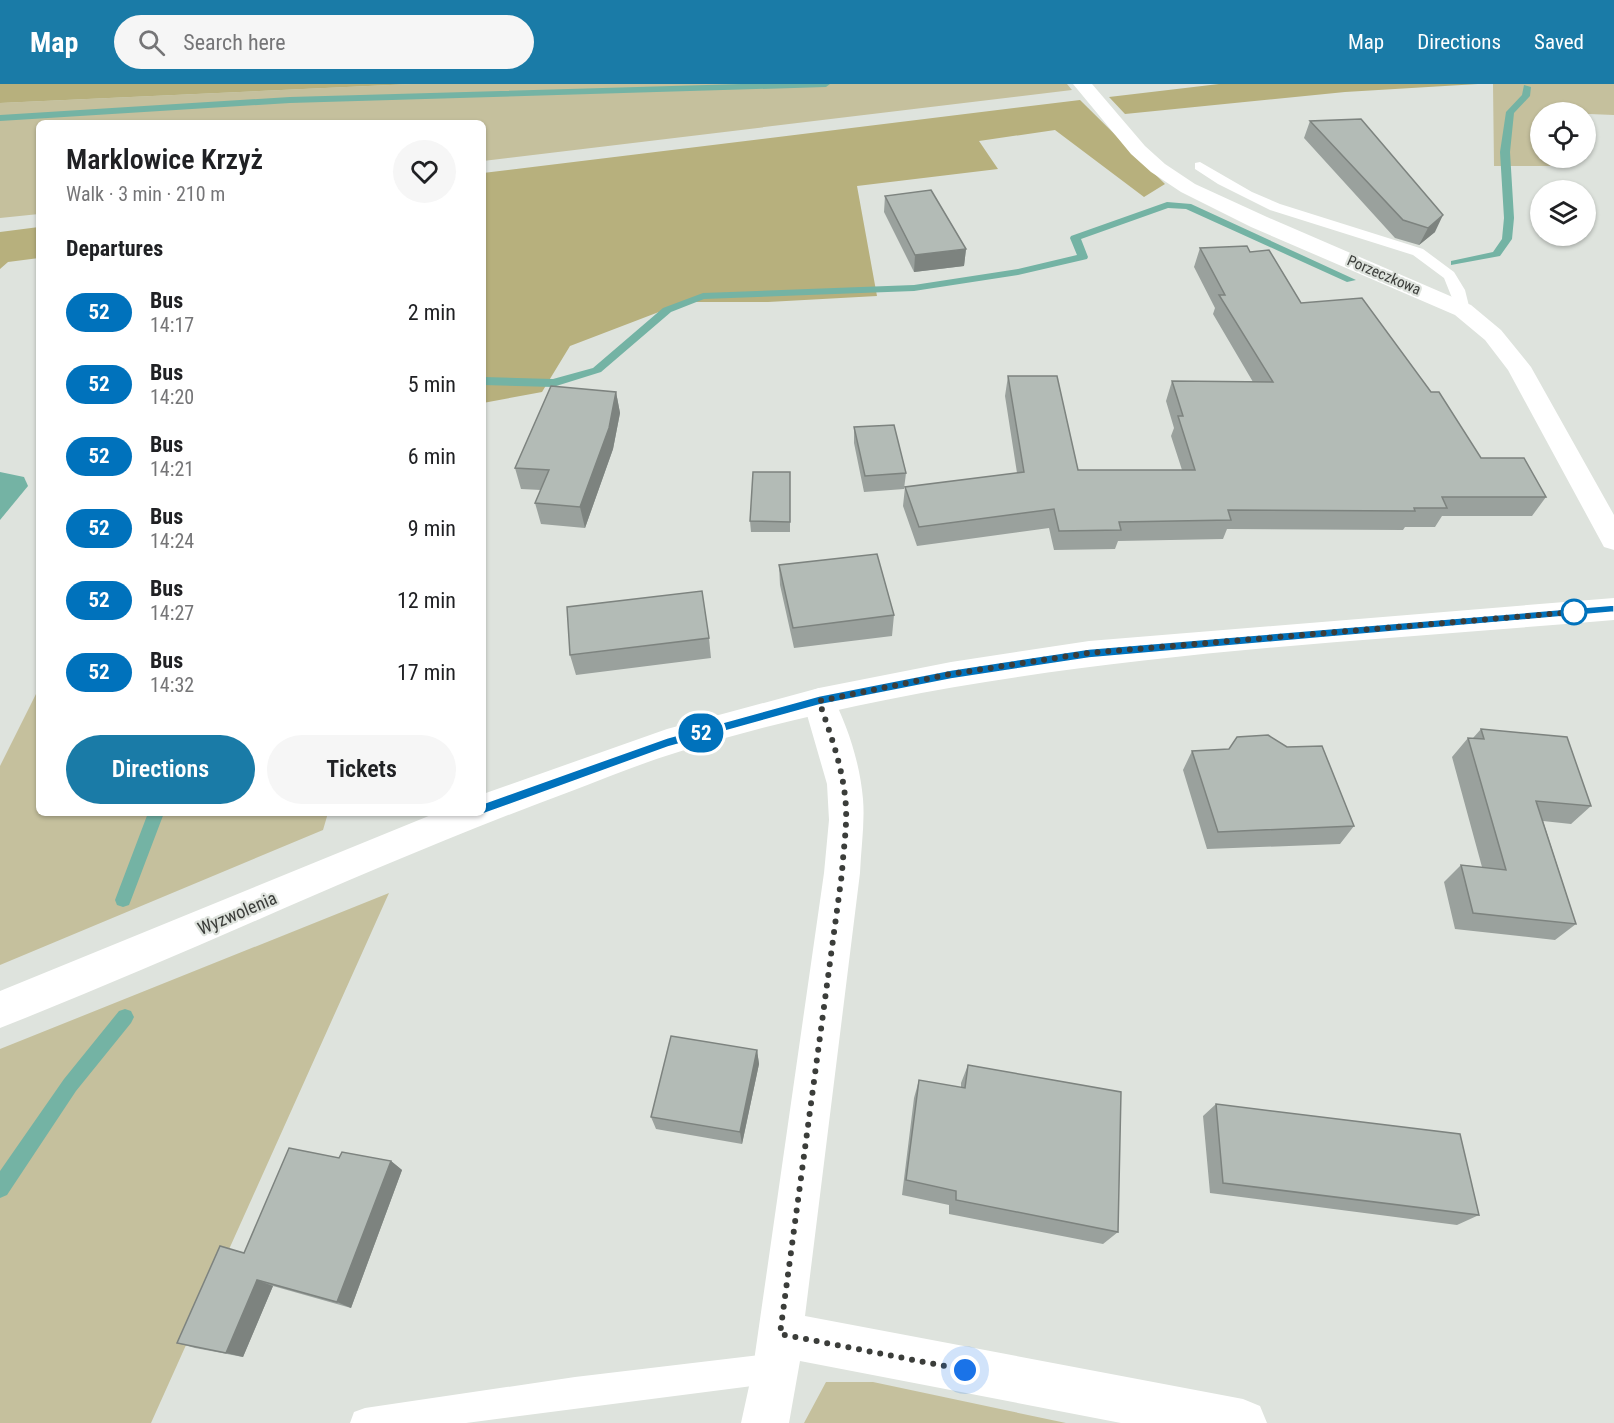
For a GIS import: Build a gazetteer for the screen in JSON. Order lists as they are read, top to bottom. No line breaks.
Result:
{"streets":{"street":["Porzeczkowa","Wyzwolenia"]},"lines":["bus line 52"],"page":{"header":"Map","search":"Search here","nav":["Map","Directions","Saved"],"on_map":"52","heading":[["Marklowice Krzyż","Walk · 3 min · 210 m"],"Departures"],"list":[{"mark":"52","name":"Bus","note":"14:17","value":"2 min"},{"mark":"52","name":"Bus","note":"14:20","value":"5 min"},{"mark":"52","name":"Bus","note":"14:21","value":"6 min"},{"mark":"52","name":"Bus","note":"14:24","value":"9 min"},{"mark":"52","name":"Bus","note":"14:27","value":"12 min"},{"mark":"52","name":"Bus","note":"14:32","value":"17 min"}],"buttons":["Directions","Tickets"]}}
